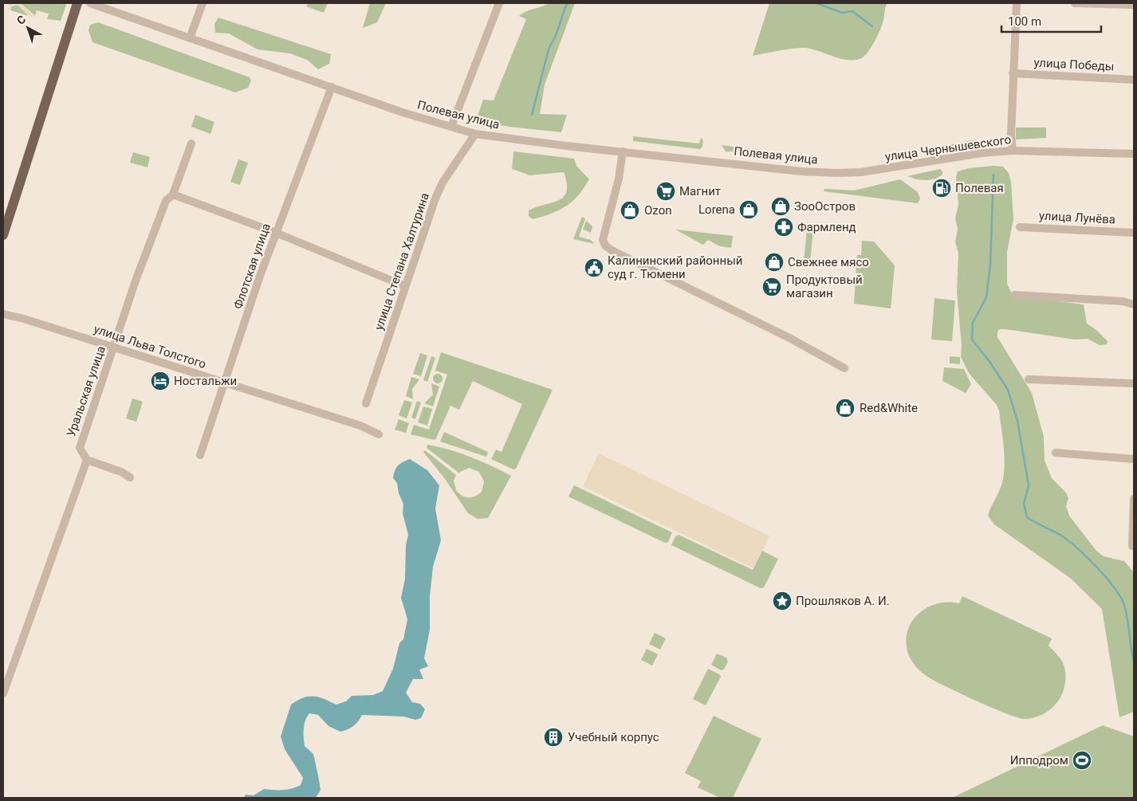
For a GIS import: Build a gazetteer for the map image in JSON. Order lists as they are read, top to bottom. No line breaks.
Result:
{"streets":{"street":["улица Победы","Полевая улица","улица Чернышевского","улица Лунёва","улица Степана Халтурина","Флотская улица","улица Льва Толстого","Уральская улица"]},"crossings":[["Полевая улица","улица Чернышевского"],["Полевая улица","улица Степана Халтурина"],["Полевая улица","Флотская улица"],["Флотская улица","улица Льва Толстого"],["улица Льва Толстого","Уральская улица"]],"places":{"fuel station":["Полевая"],"supermarket":["Магнит","Продуктовый магазин"],"shop":["ЗооОстров","Lorena","Ozon","Свежнее мясо","Red&White"],"pharmacy":["Фармленд"],"public building":["Калининский районный суд г. Тюмени"],"hotel":["Ностальжи"],"place":["Прошляков А. И."],"building":["Учебный корпус"],"sports":["Ипподром"]},"scale_bar":"100 m","north":"top left"}
